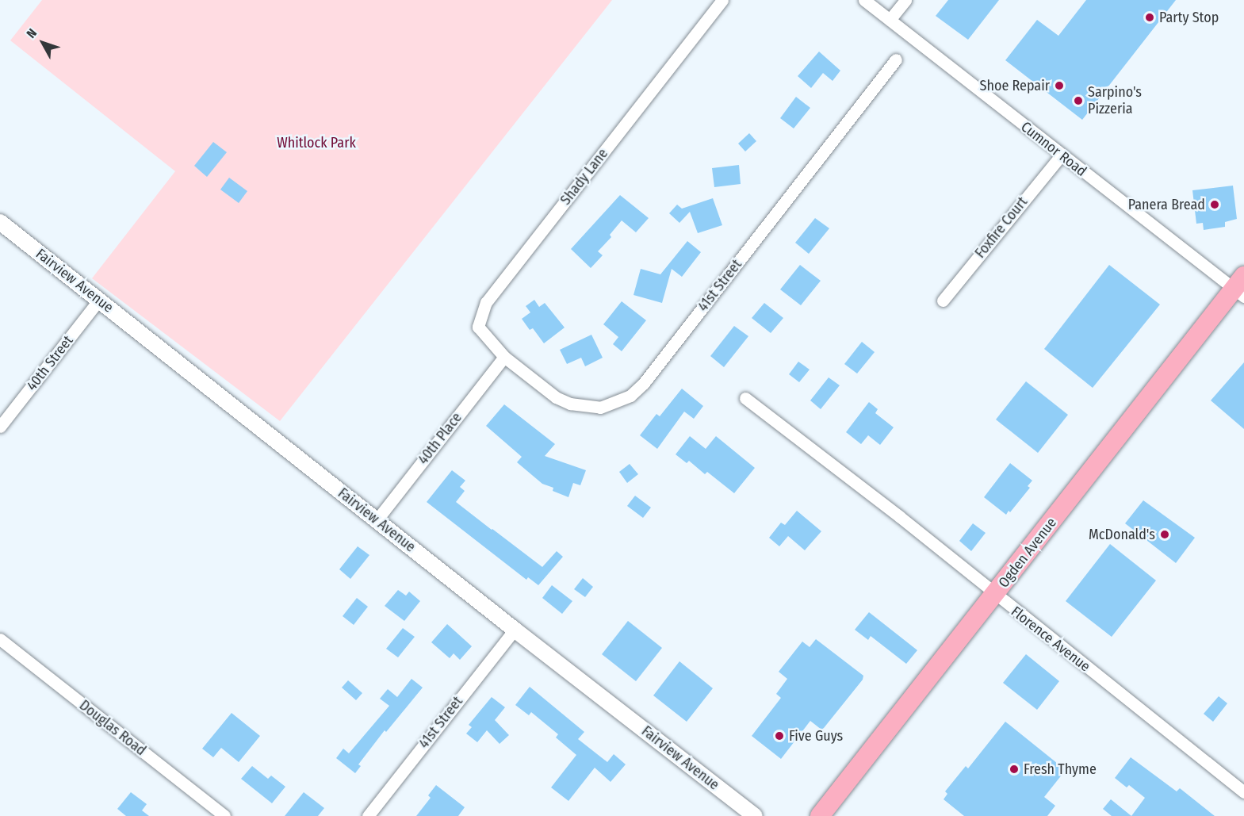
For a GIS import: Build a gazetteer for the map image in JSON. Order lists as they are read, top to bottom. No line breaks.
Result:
{"streets":{"main road":["Ogden Avenue"],"street":["Cumnor Road","Shady Lane","Foxfire Court","Fairview Avenue","41st Street","40th Street","40th Place","Florence Avenue","Douglas Road"]},"crossings":[["Cumnor Road","Foxfire Court"],["Cumnor Road","Ogden Avenue"],["Shady Lane","41st Street"],["Shady Lane","40th Place"],["Fairview Avenue","41st Street"],["Fairview Avenue","40th Street"],["Fairview Avenue","40th Place"],["41st Street","40th Place"],["Ogden Avenue","Florence Avenue"]],"parks":["Whitlock Park"],"places":["Party Stop","Shoe Repair","Sarpino's Pizzeria","Panera Bread","McDonald's","Five Guys","Fresh Thyme"],"north":"top left"}
